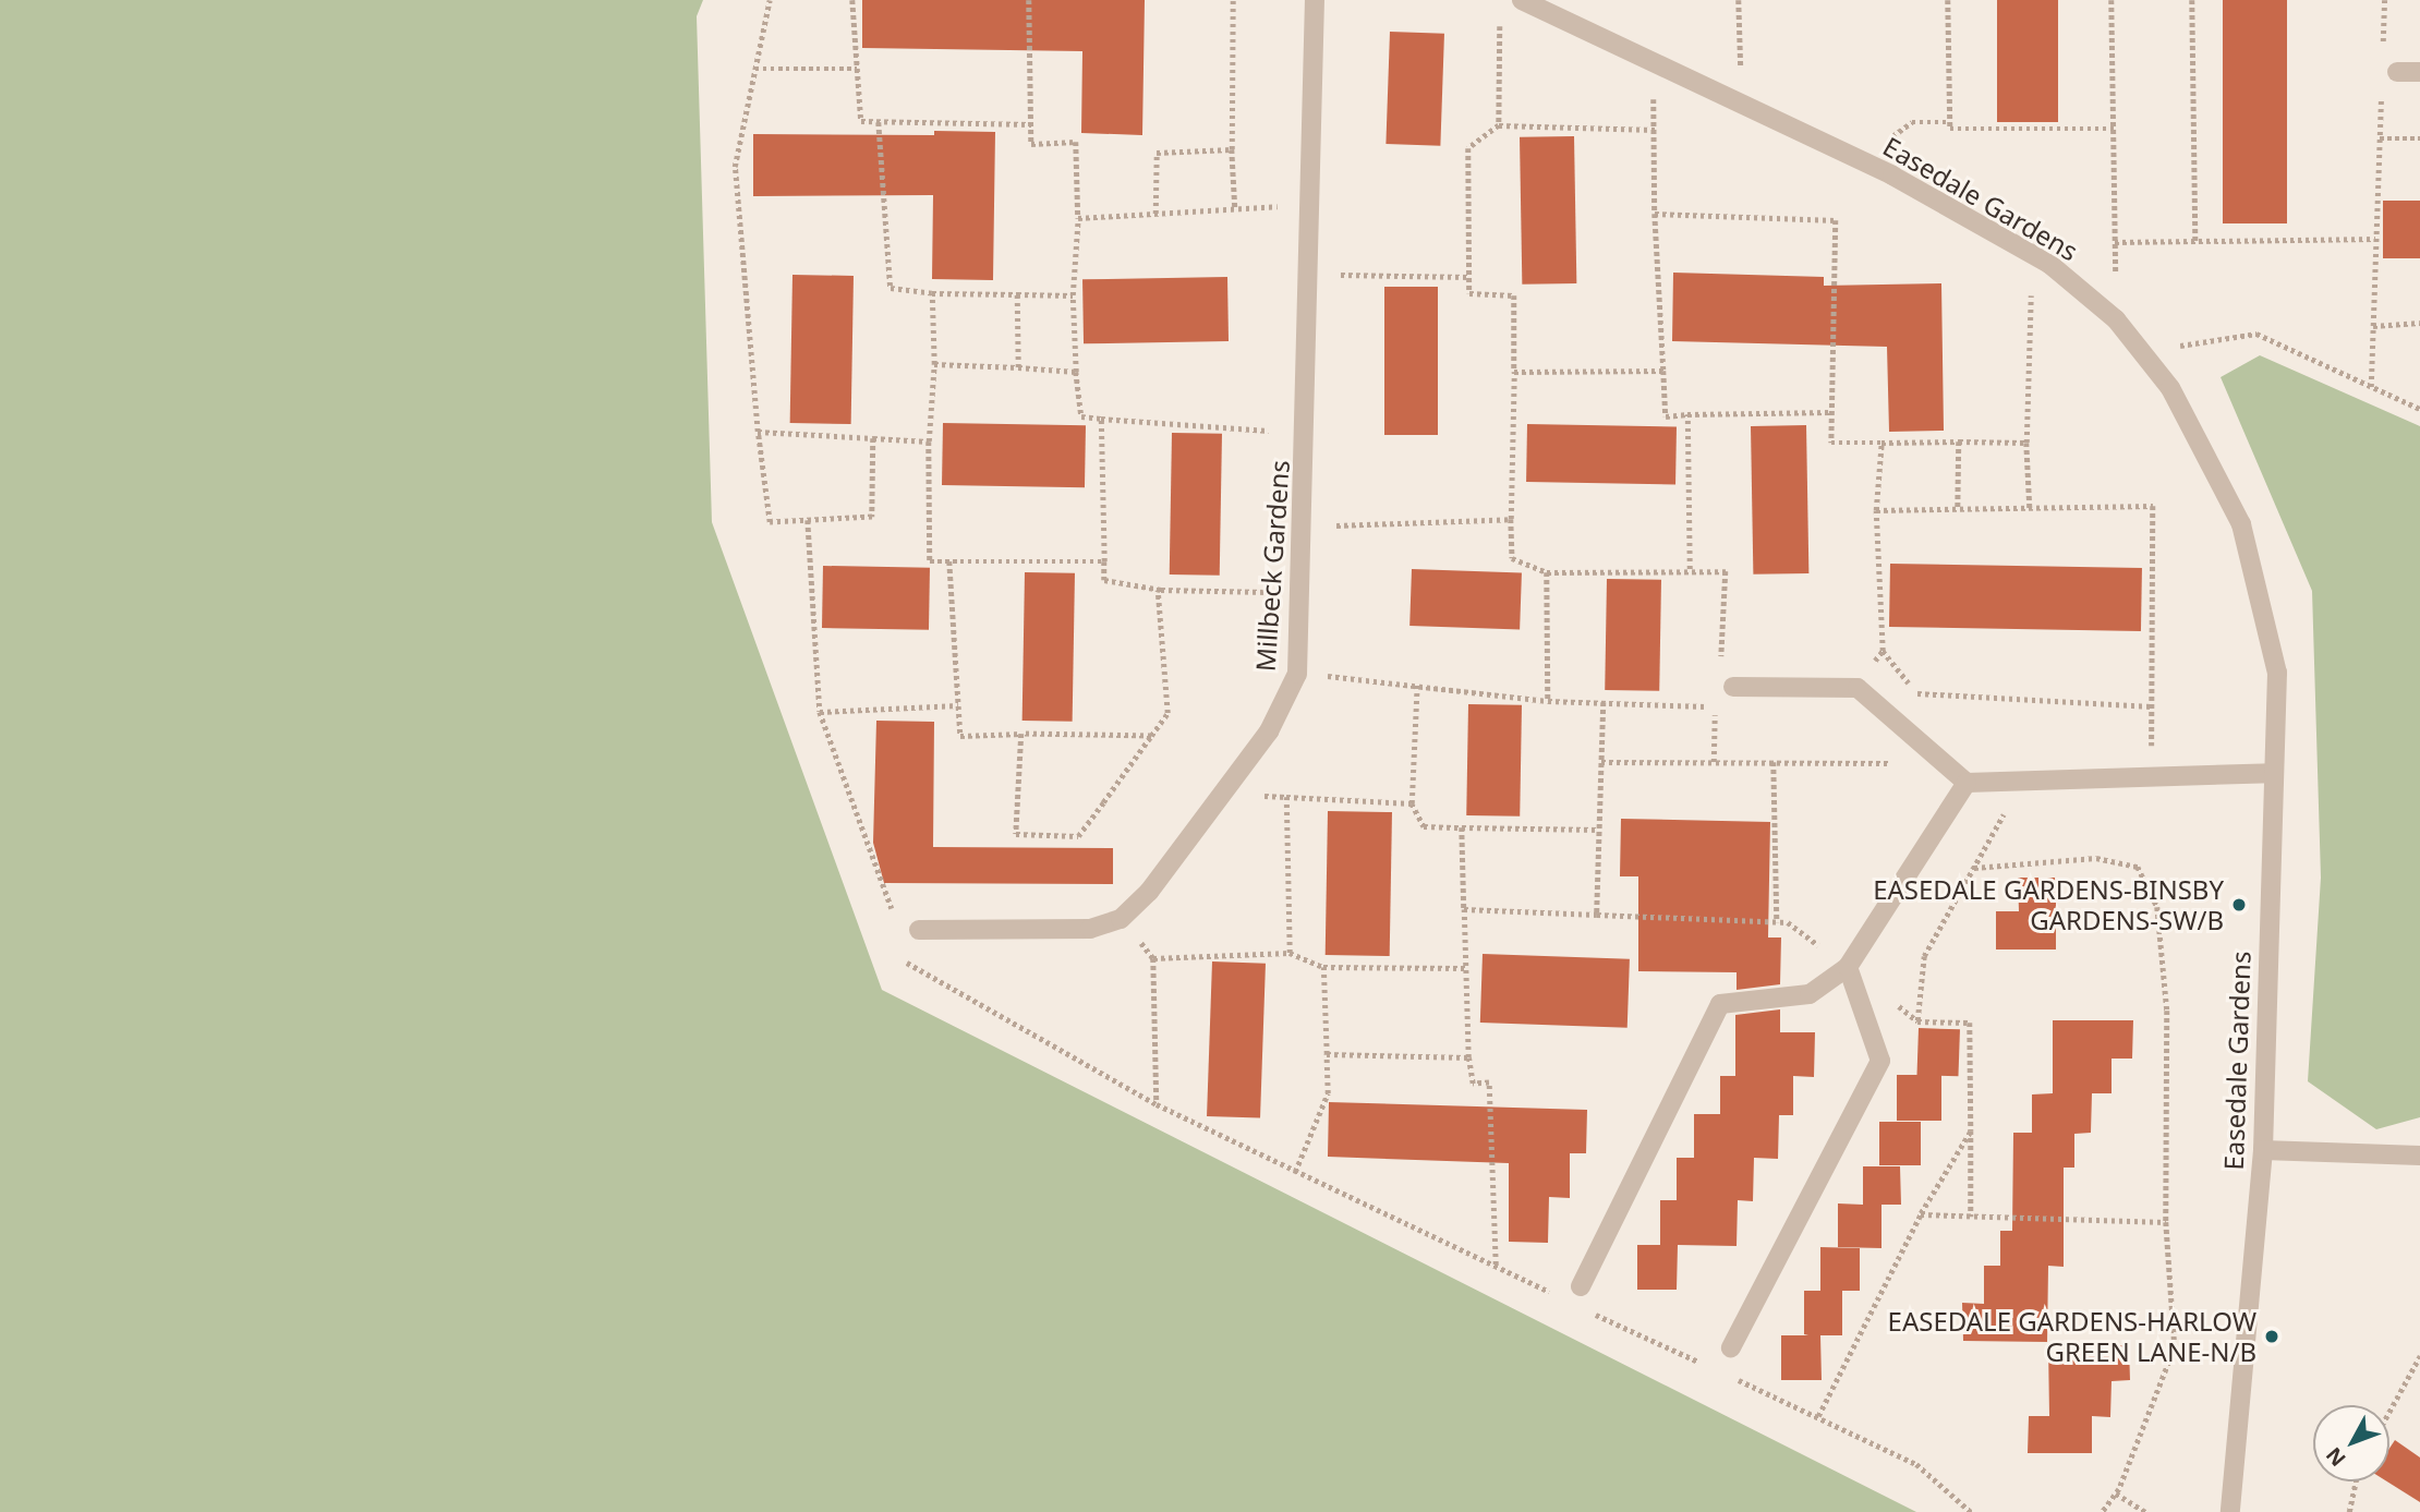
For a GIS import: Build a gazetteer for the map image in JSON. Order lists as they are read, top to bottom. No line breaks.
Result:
{"streets":{"street":["Easedale Gardens","Millbeck Gardens"]},"places":["EASEDALE GARDENS-BINSBY GARDENS-SW/B","EASEDALE GARDENS-HARLOW GREEN LANE-N/B"],"north":"bottom left"}
